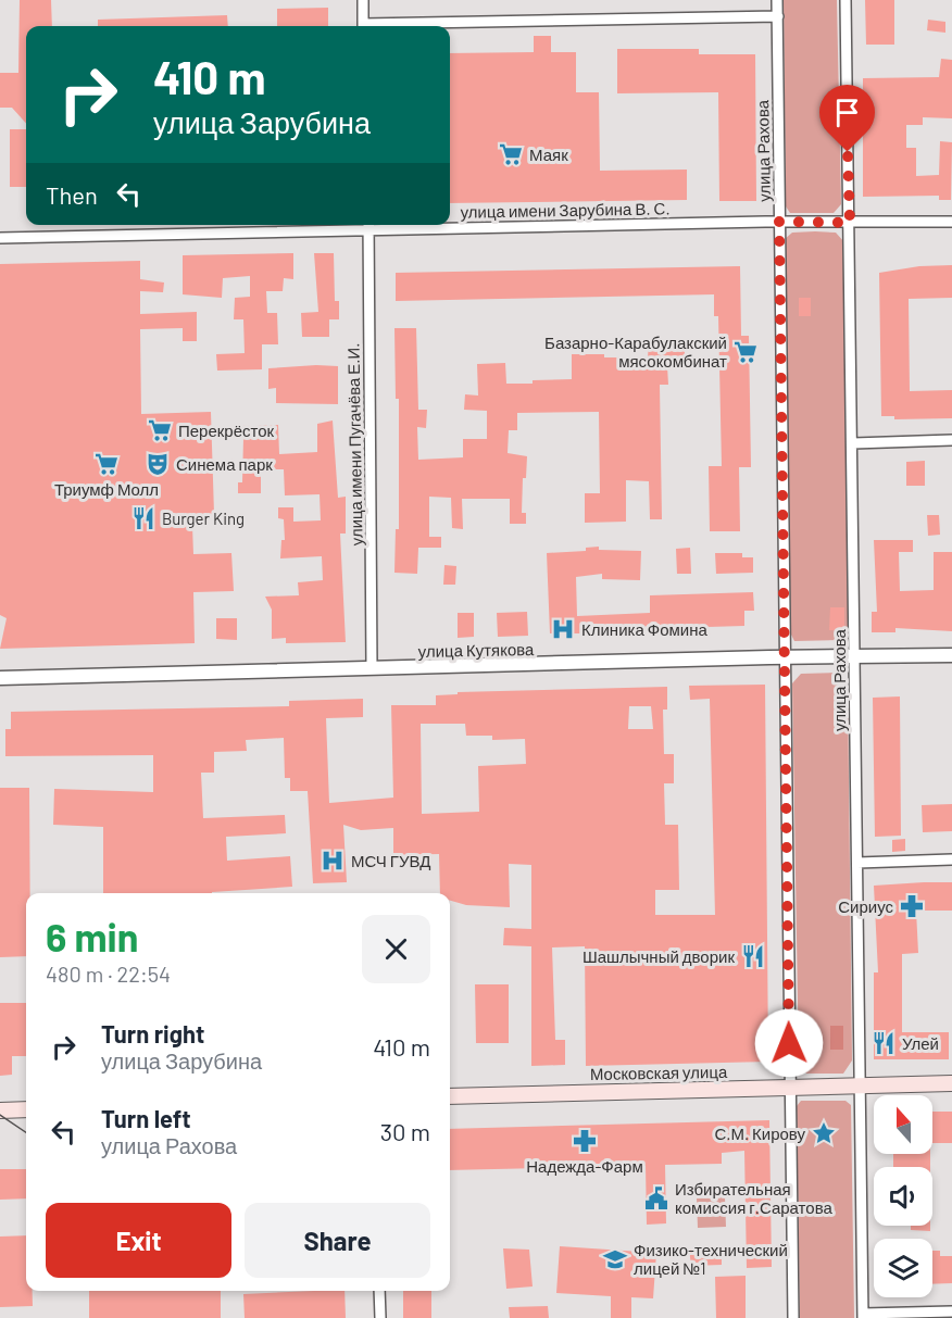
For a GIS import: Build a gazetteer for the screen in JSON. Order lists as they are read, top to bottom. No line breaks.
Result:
{"streets":{"main road":["Московская улица"],"street":["улица Рахова","улица имени Зарубина В. С.","улица имени Пугачёва Е.И.","улица Кутякова"]},"crossings":[["улица Рахова","улица имени Зарубина В. С."],["улица Рахова","улица Кутякова"],["улица Рахова","Московская улица"],["улица имени Зарубина В. С.","улица имени Пугачёва Е.И."],["улица имени Пугачёва Е.И.","улица Кутякова"]],"places":{"supermarket":["Маяк","Базарно-Карабулакский мясокомбинат","Перекрёсток","Триумф Молл"],"theatre":["Синема парк"],"restaurant":["Burger King","Шашлычный дворик","Улей"],"hospital":["Клиника Фомина","МСЧ ГУВД"],"pharmacy":["Сириус","Надежда-Фарм"],"place":["С.М. Кирову"],"public building":["Избирательная комиссия г.Саратова"],"school or university":["Физико-технический лицей №1"]},"north":"top","page":{"turn":["410 m","улица Зарубина"],"then":"Then","heading":["6 min","480 m · 22:54"],"list":[{"name":"Turn right","note":"улица Зарубина","value":"410 m"},{"name":"Turn left","note":"улица Рахова","value":"30 m"}],"buttons":["Exit","Share"]}}
